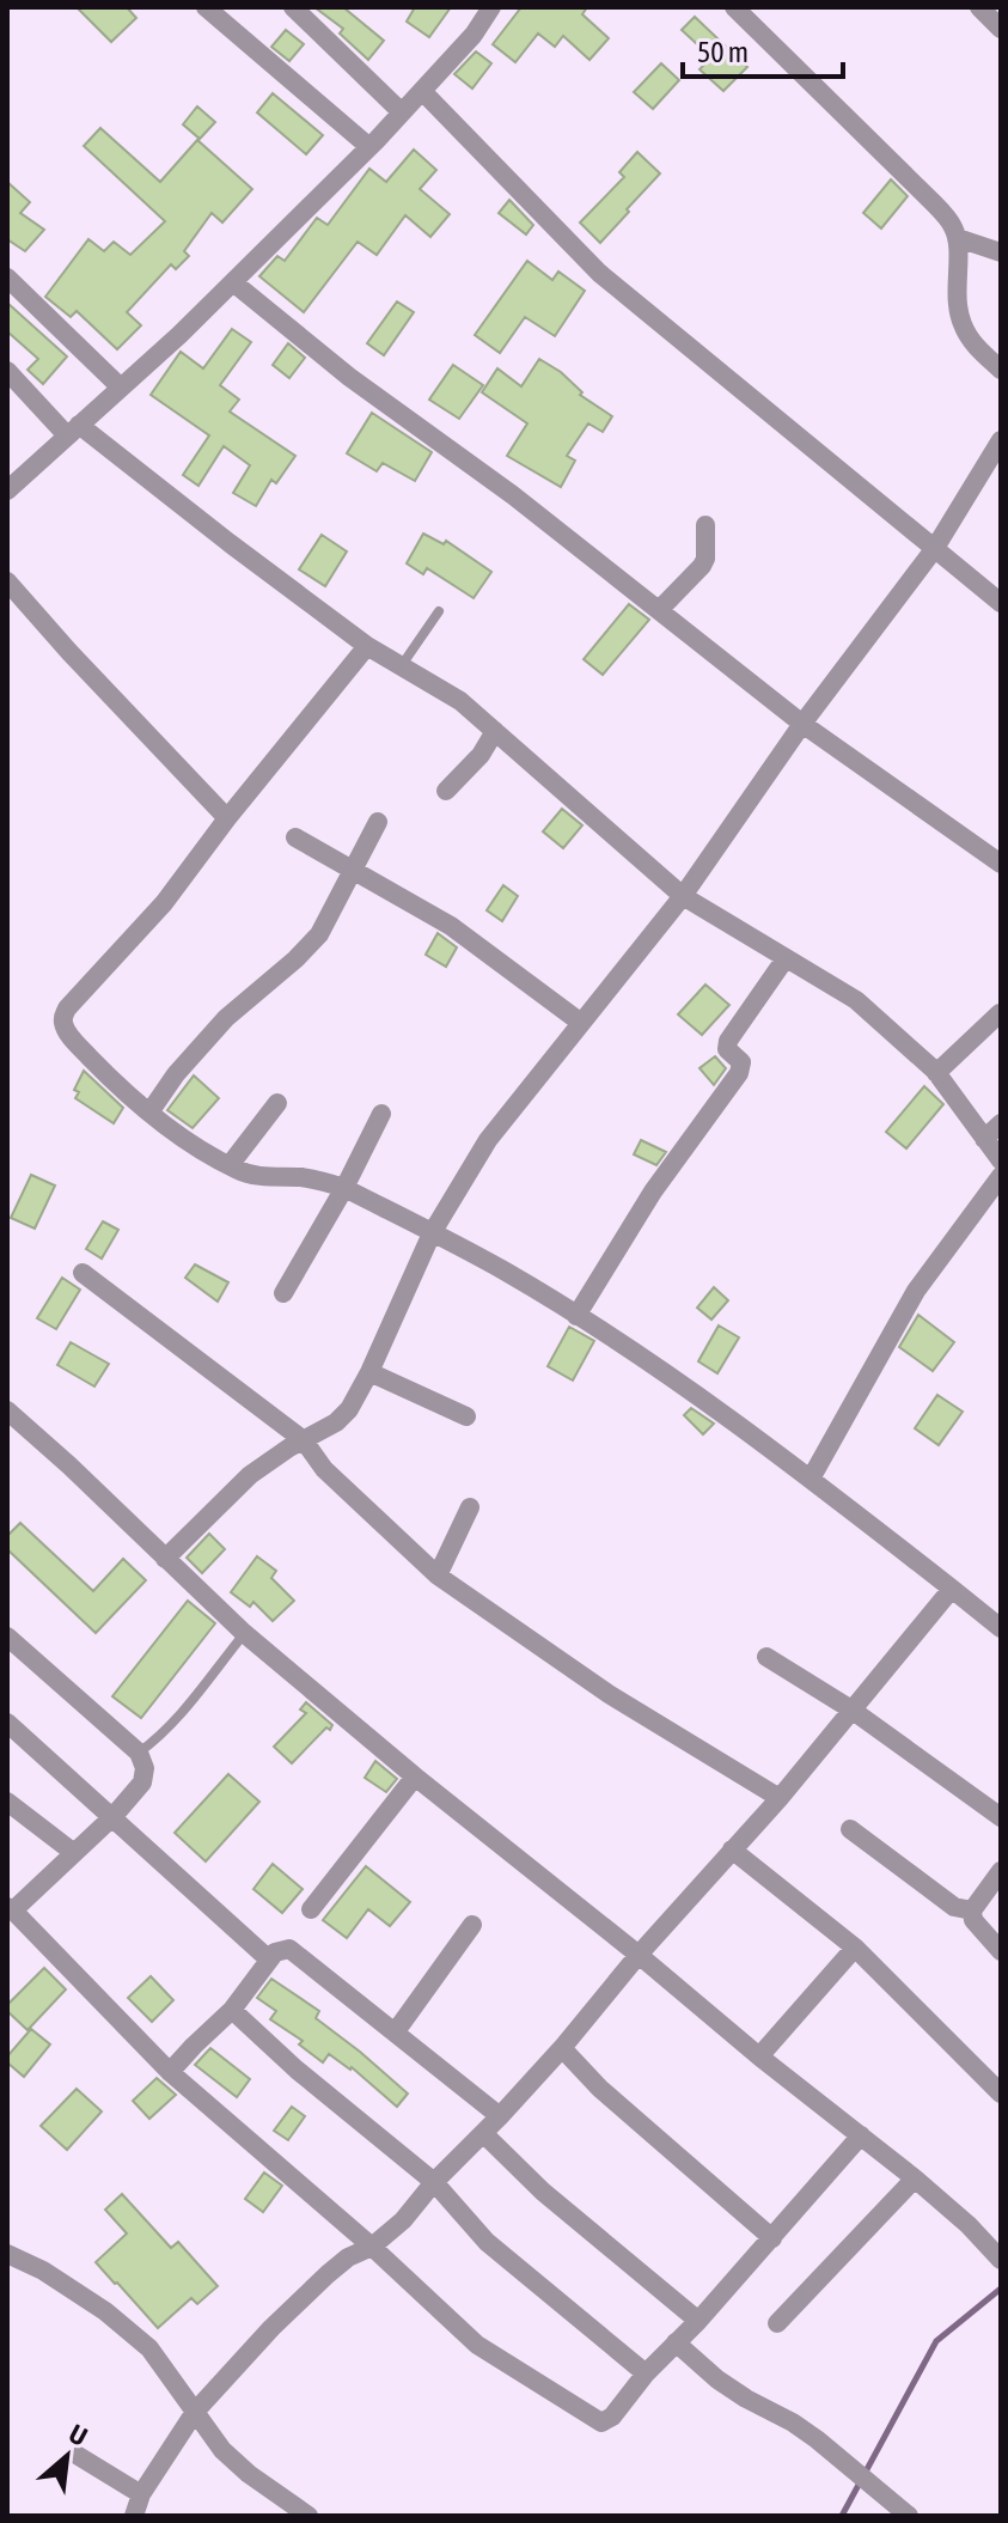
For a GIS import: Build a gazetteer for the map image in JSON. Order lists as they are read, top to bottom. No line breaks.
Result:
{"scale_bar":"50 m","north":"top right"}
